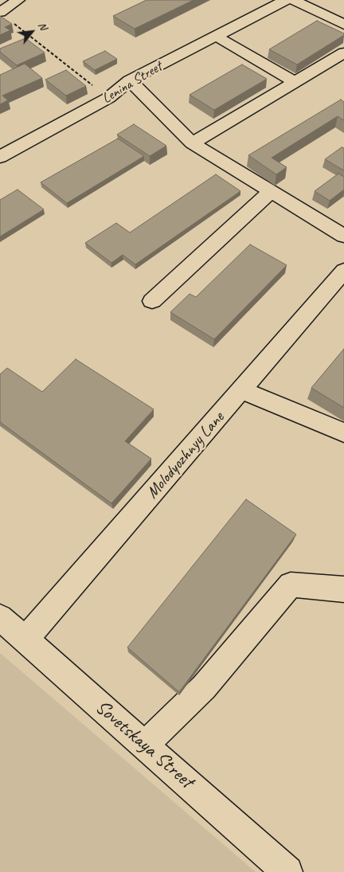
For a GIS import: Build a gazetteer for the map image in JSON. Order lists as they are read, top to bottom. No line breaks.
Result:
{"streets":{"street":["Lenina Street","Molodyozhnyy Lane","Sovetskaya Street"]},"crossings":[["Molodyozhnyy Lane","Sovetskaya Street"]],"north":"top right"}
